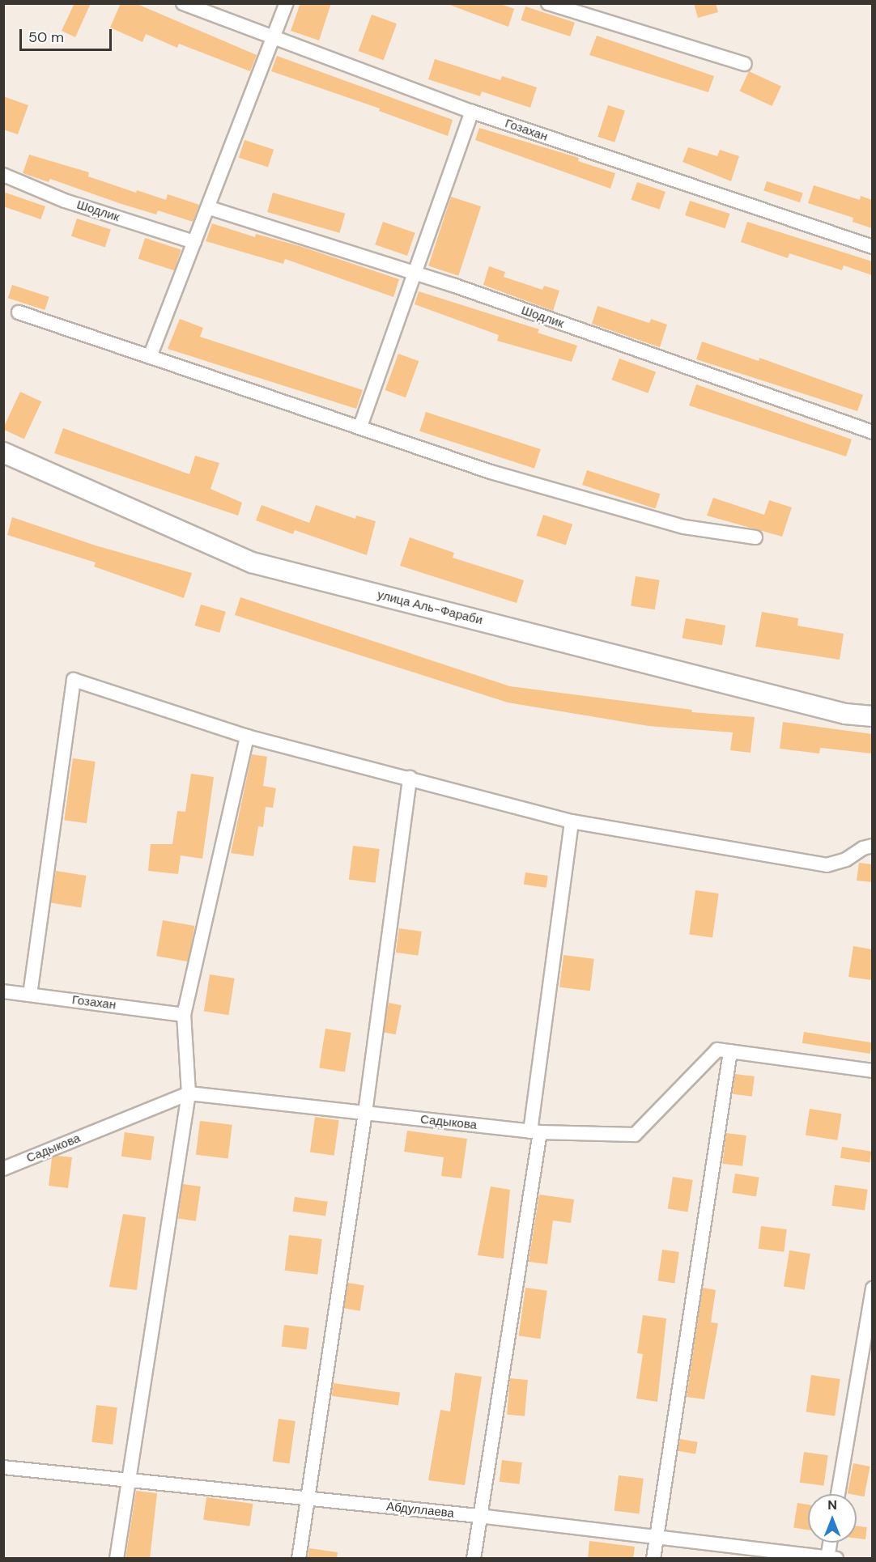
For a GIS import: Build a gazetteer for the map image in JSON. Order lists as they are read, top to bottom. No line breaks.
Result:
{"streets":{"main road":["улица Аль-Фараби"],"street":["Гозахан","Шодлик","Садыкова","Абдуллаева"]},"scale_bar":"50 m","north":"top"}
